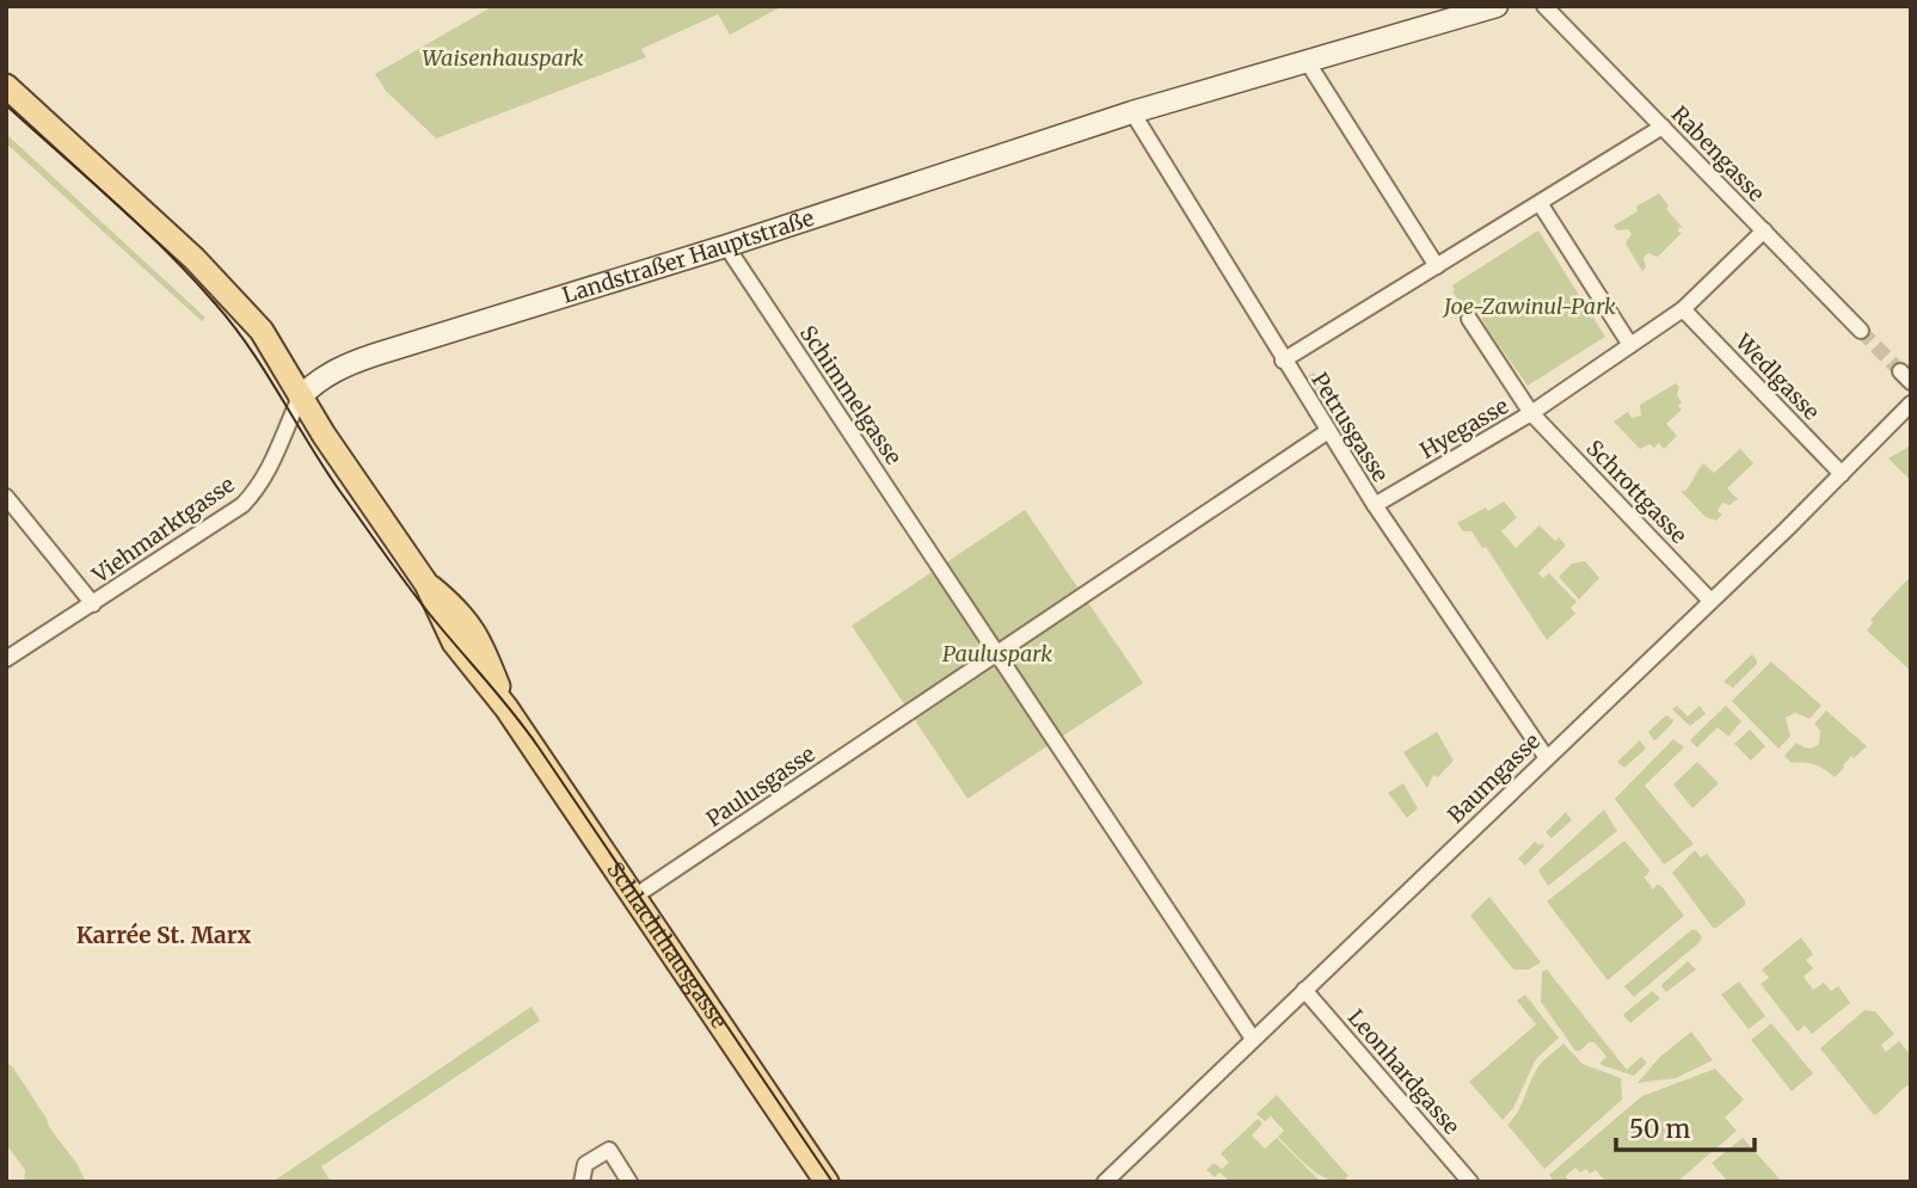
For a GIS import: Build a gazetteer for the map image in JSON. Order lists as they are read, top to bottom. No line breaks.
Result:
{"streets":{"main road":["Landstraßer Hauptstraße","Schlachthausgasse"],"street":["Rabengasse","Wedlgasse","Schimmelgasse","Petrusgasse","Hyegasse","Schrottgasse","Viehmarktgasse","Baumgasse","Paulusgasse","Leonhardgasse"]},"crossings":[["Landstraßer Hauptstraße","Schimmelgasse"],["Landstraßer Hauptstraße","Petrusgasse"],["Landstraßer Hauptstraße","Viehmarktgasse"],["Landstraßer Hauptstraße","Schlachthausgasse"],["Wedlgasse","Baumgasse"],["Schimmelgasse","Baumgasse"],["Schimmelgasse","Paulusgasse"],["Petrusgasse","Hyegasse"],["Petrusgasse","Baumgasse"],["Petrusgasse","Paulusgasse"],["Hyegasse","Schrottgasse"],["Schrottgasse","Baumgasse"],["Viehmarktgasse","Schlachthausgasse"],["Baumgasse","Leonhardgasse"],["Paulusgasse","Schlachthausgasse"]],"districts":["Karrée St. Marx"],"parks":["Waisenhauspark","Joe-Zawinul-Park","Pauluspark"],"scale_bar":"50 m"}
